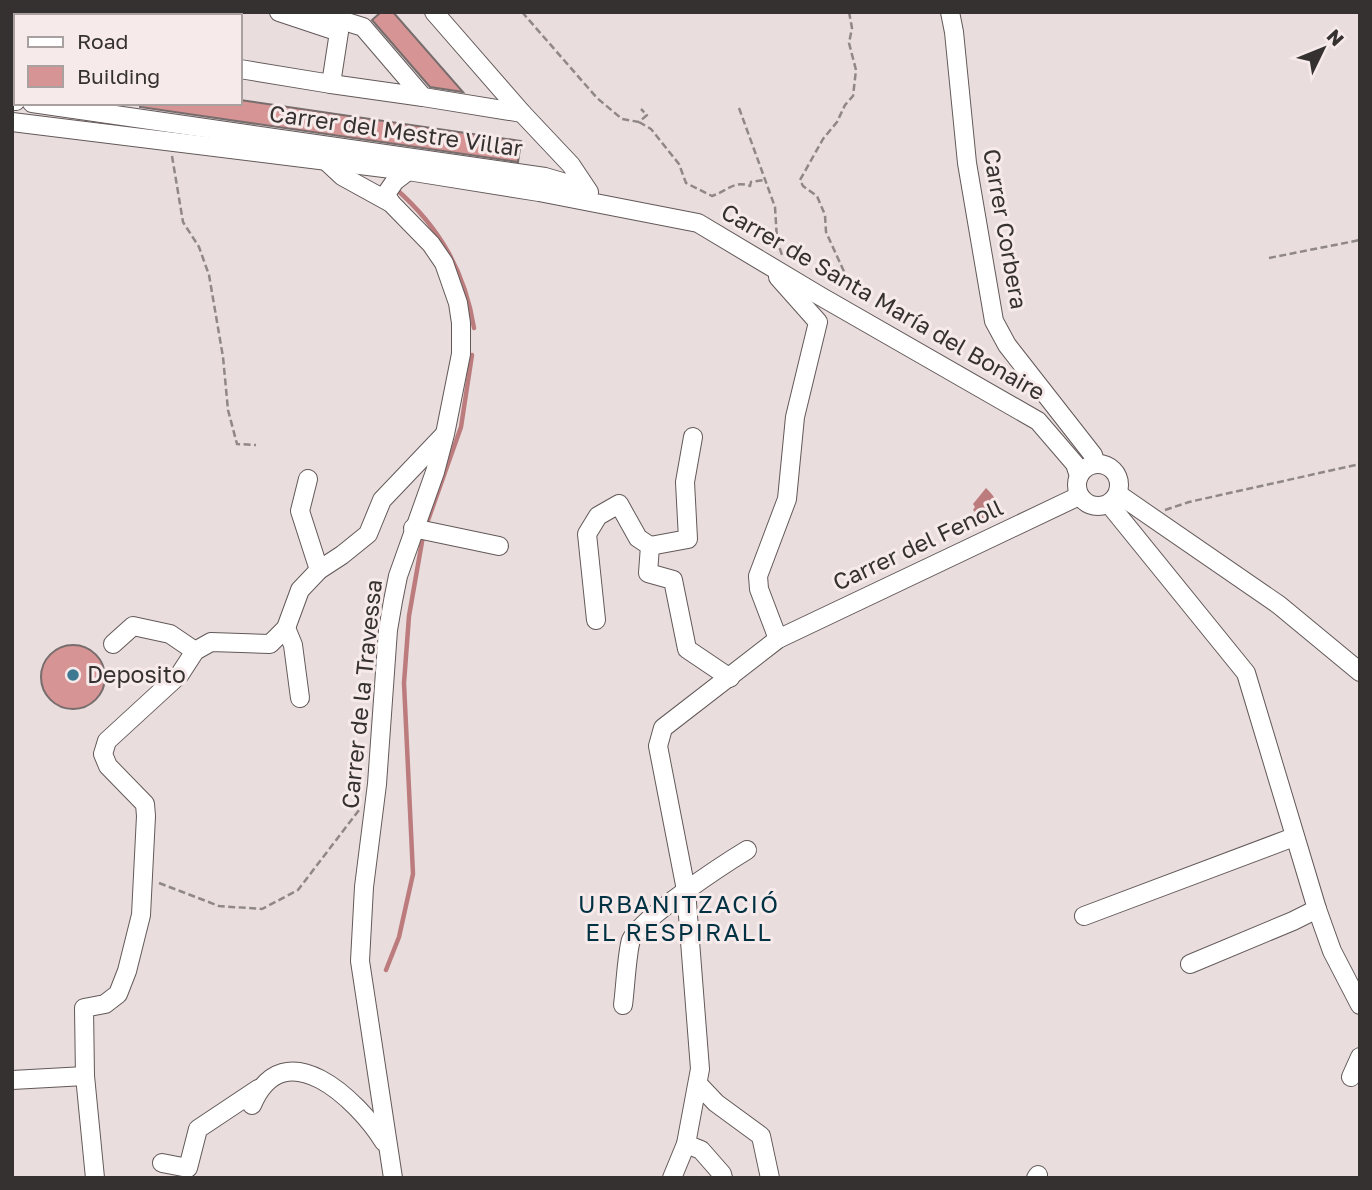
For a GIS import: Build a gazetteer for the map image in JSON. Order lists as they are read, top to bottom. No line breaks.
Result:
{"streets":{"street":["Carrer del Mestre Villar","Carrer Corbera","Carrer de Santa María del Bonaire","Carrer del Fenoll","Carrer de la Travessa"]},"crossings":[["Carrer del Mestre Villar","Carrer de Santa María del Bonaire"],["Carrer Corbera","Carrer de Santa María del Bonaire"],["Carrer Corbera","Carrer del Fenoll"],["Carrer de Santa María del Bonaire","Carrer del Fenoll"],["Carrer de Santa María del Bonaire","Carrer de la Travessa"]],"districts":["URBANITZACIÓ EL RESPIRALL"],"places":["Deposito"],"legend":["Road","Building"],"north":"top right"}
